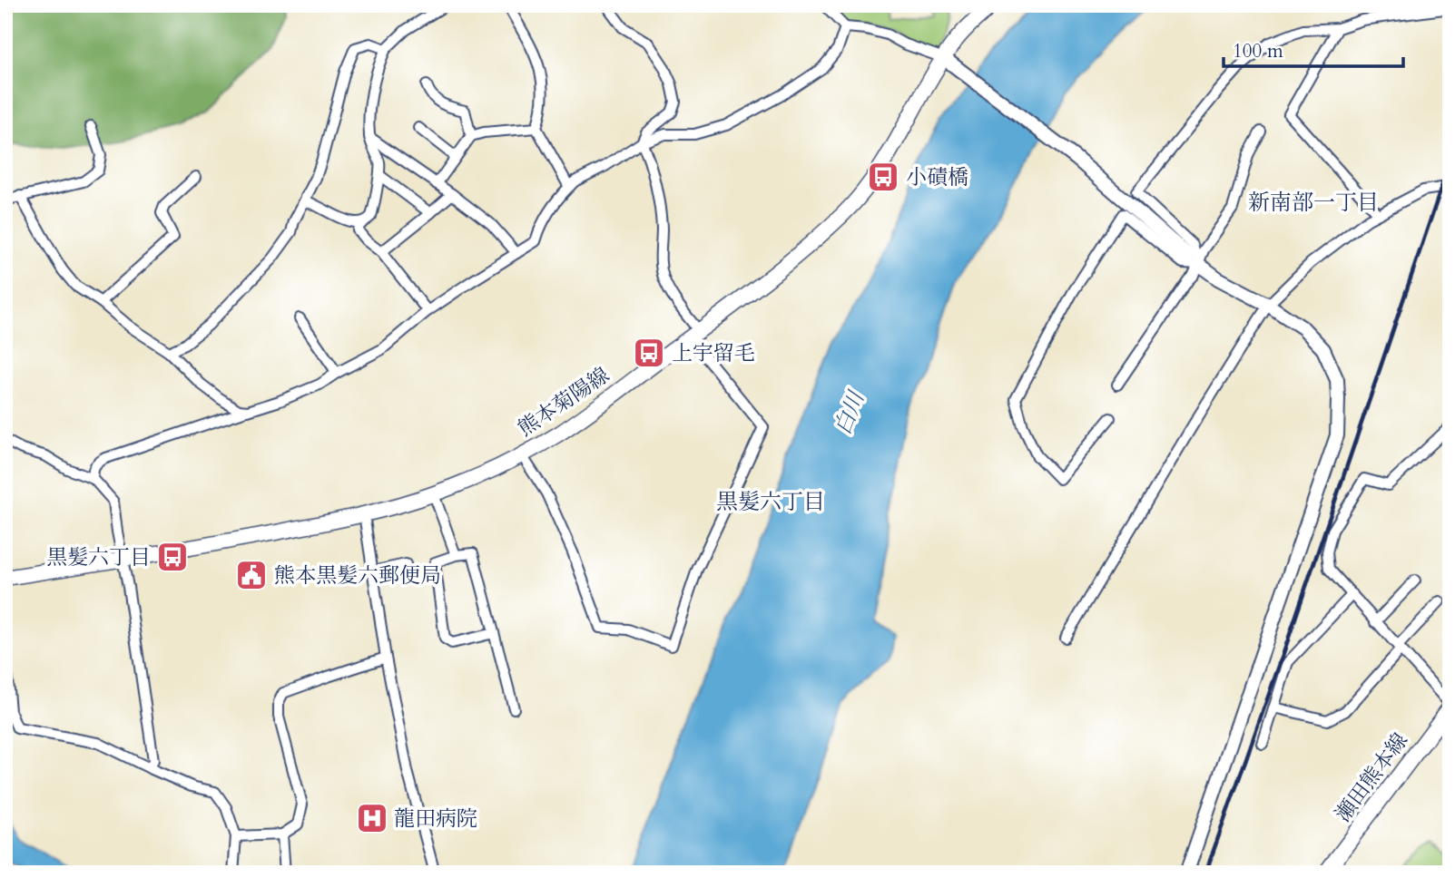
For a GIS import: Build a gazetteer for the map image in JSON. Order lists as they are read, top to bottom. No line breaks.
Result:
{"streets":{"main road":["熊本菊陽線","瀬田熊本線"]},"districts":["新南部一丁目","黒髪六丁目"],"water":["白川"],"places":{"bus stop":["小磧橋","上宇留毛","黒髪六丁目"],"public building":["熊本黒髪六郵便局"],"hospital":["龍田病院"]},"scale_bar":"100 m"}
